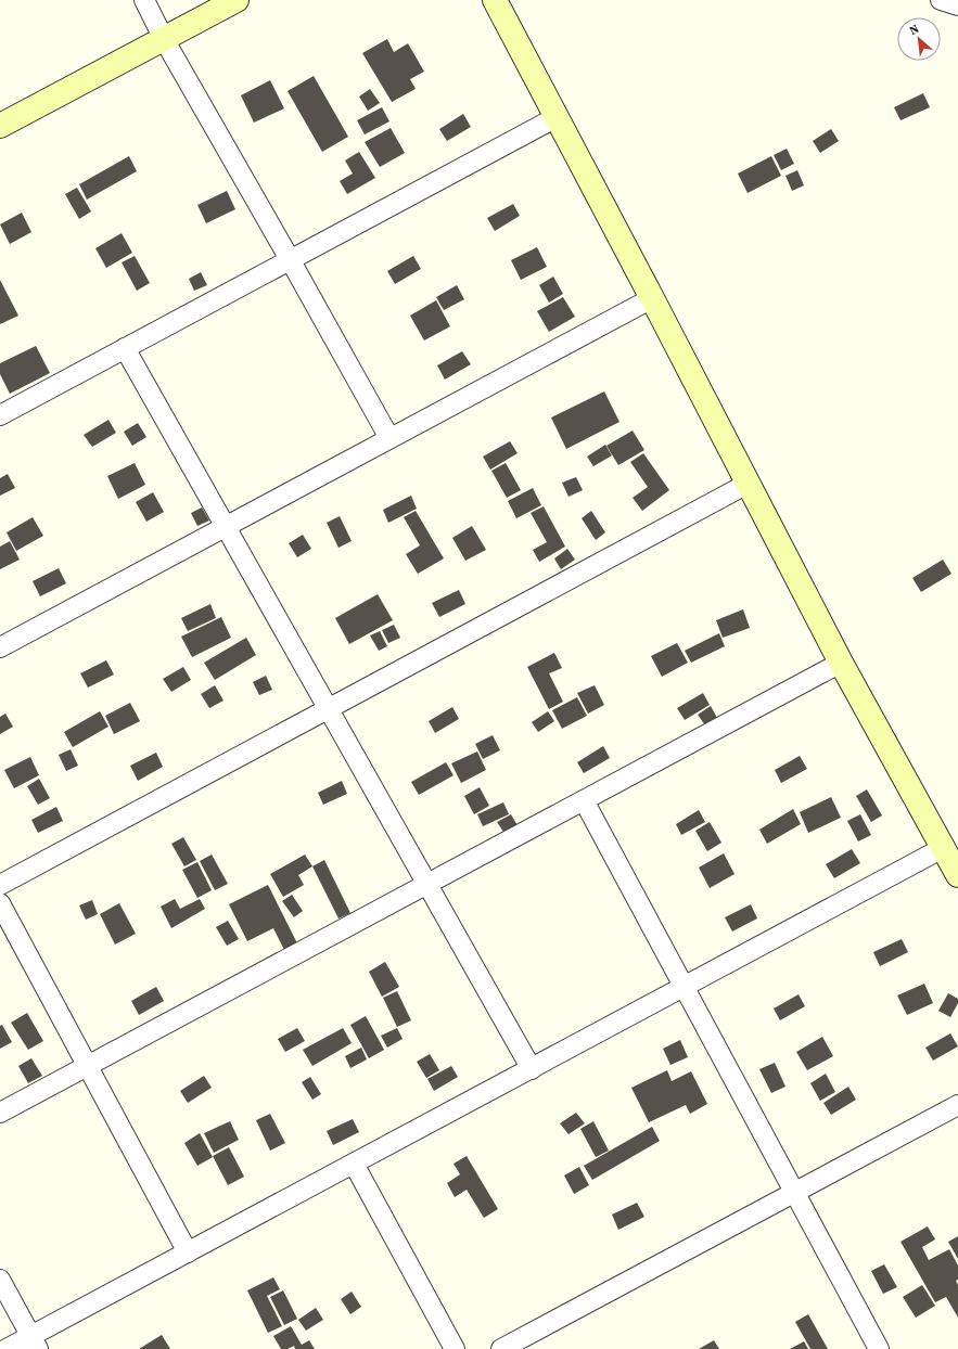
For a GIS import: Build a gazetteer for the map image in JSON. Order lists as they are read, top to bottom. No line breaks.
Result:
{"north":"top left"}
